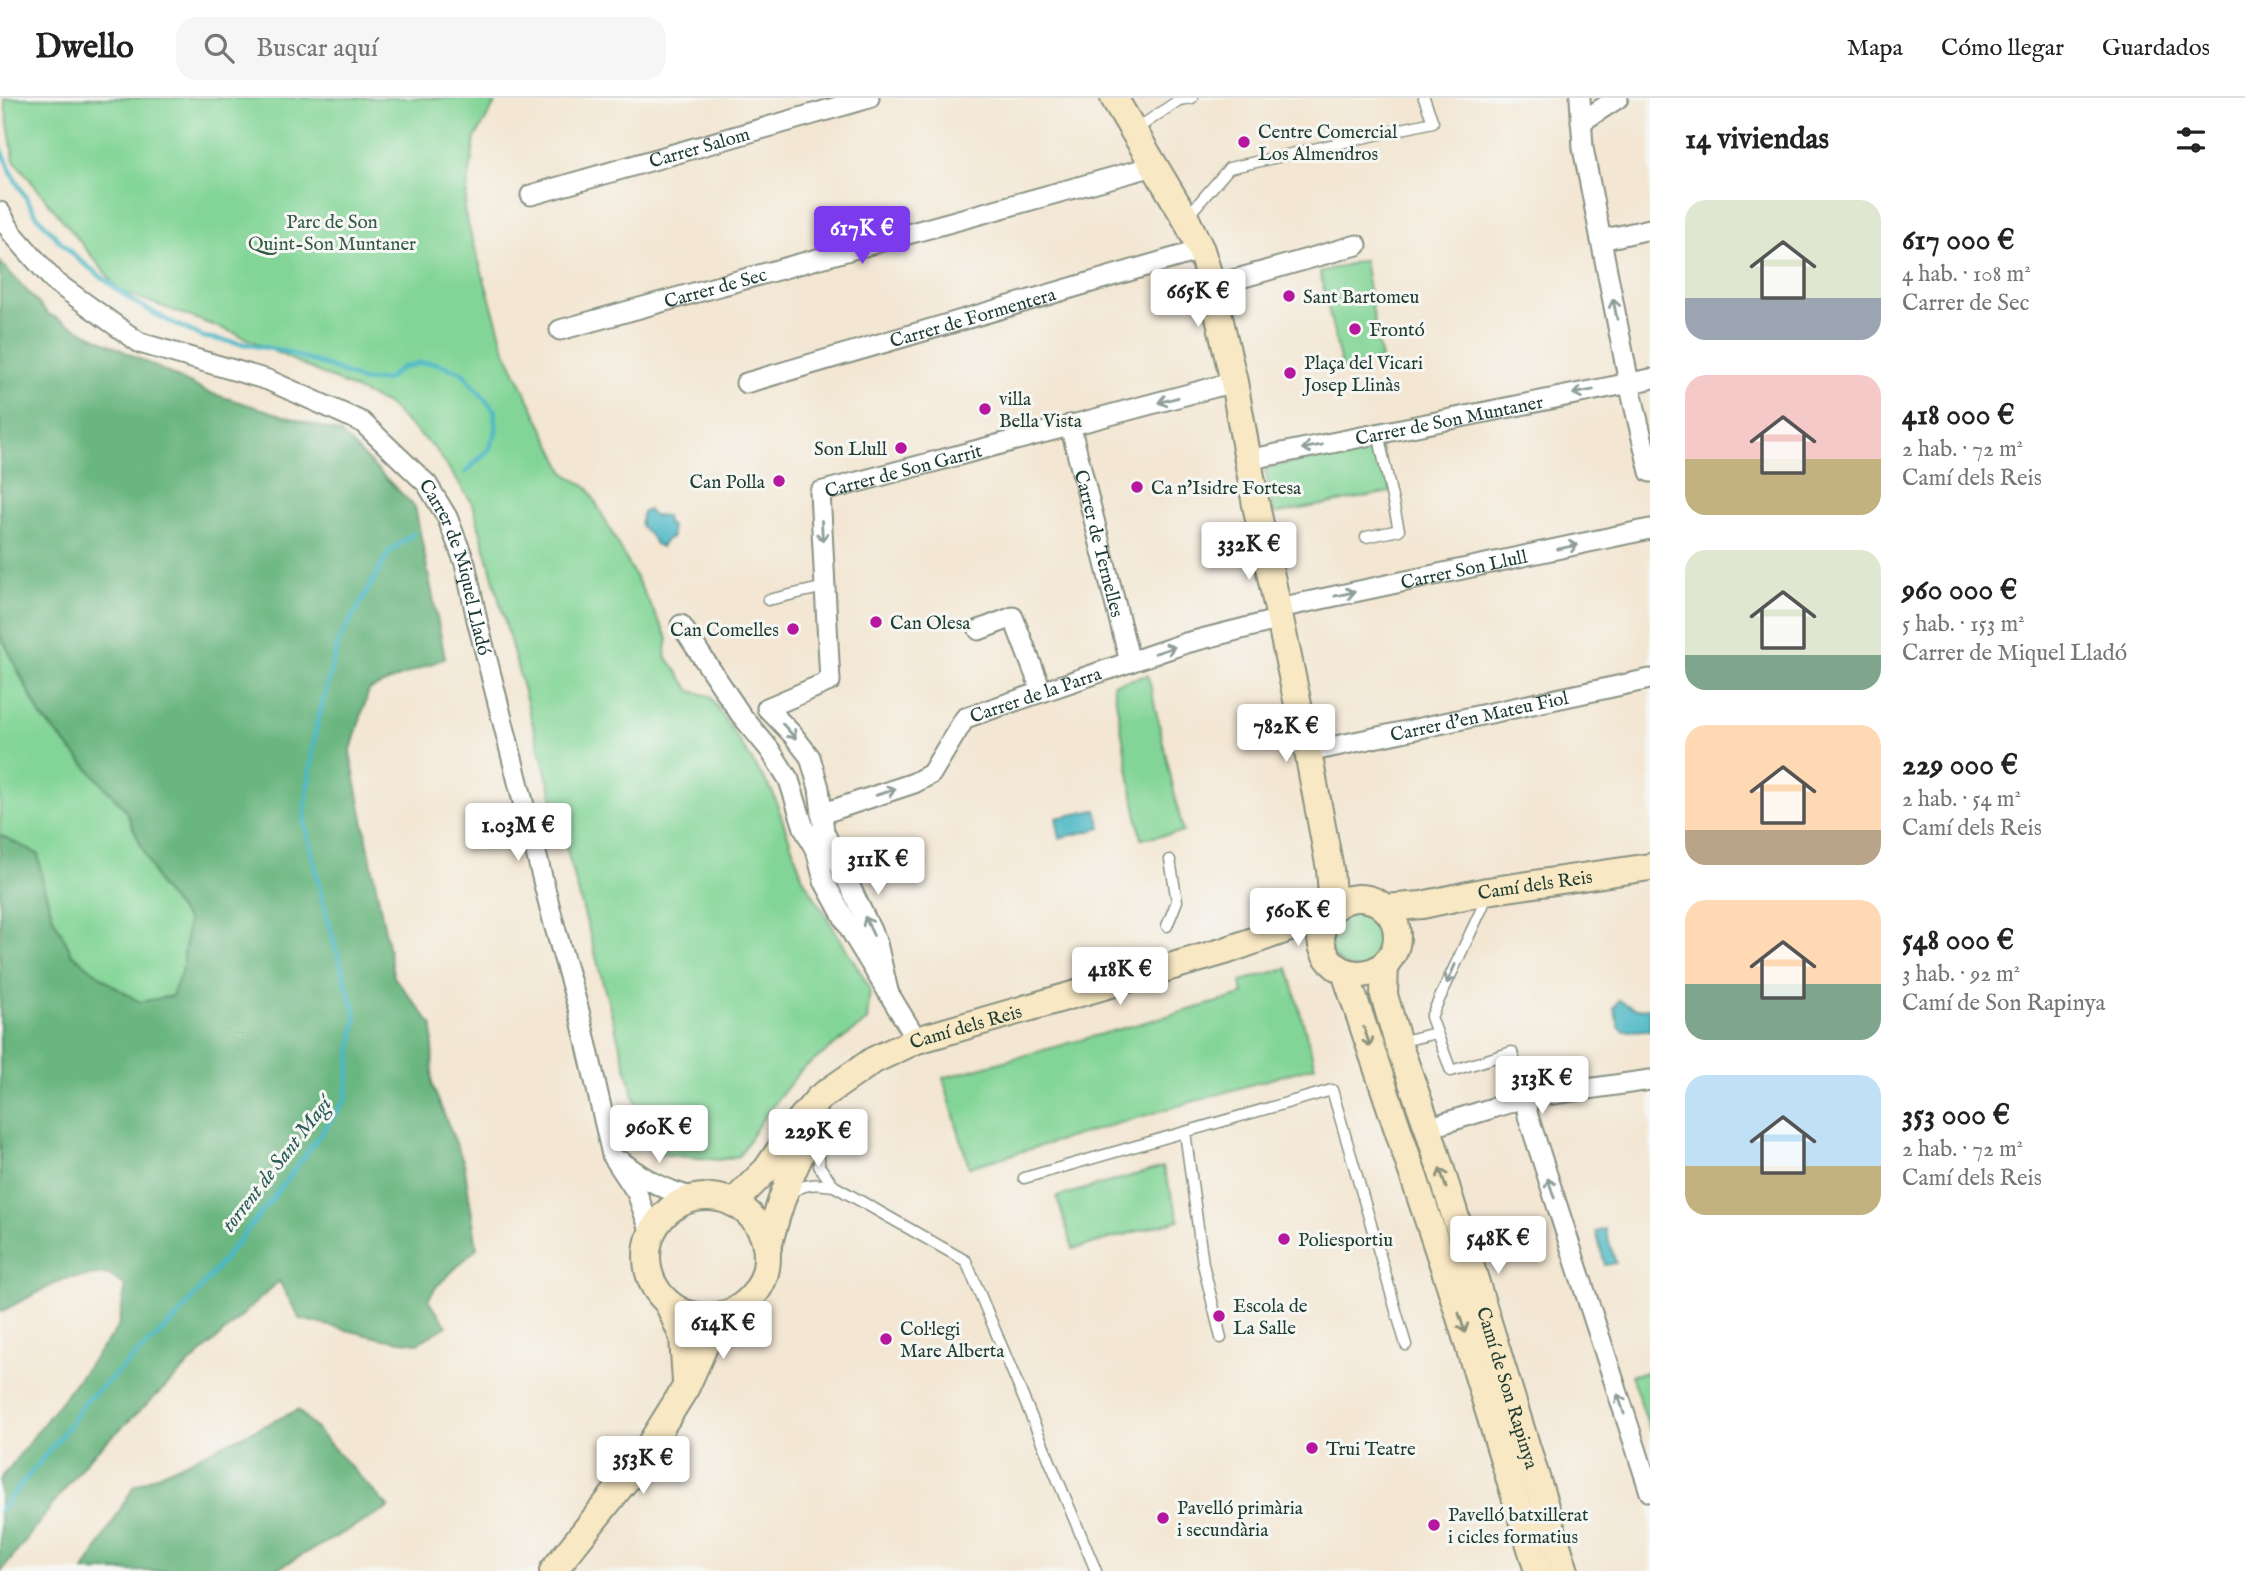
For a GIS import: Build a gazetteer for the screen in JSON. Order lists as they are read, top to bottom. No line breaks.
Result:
{"streets":{"street":["Carrer Salom","Carrer de Sec","Carrer de Formentera","Carrer de Son Muntaner","Carrer de Son Garrit","Carrer de Ternelles","Carrer de Miquel Lladó","Carrer Son Llull","Carrer de la Parra","Carrer d'en Mateu Fiol","Camí dels Reis","Camí de Son Rapinya"]},"crossings":[["Carrer de Son Garrit","Carrer de Ternelles"],["Carrer de Son Garrit","Carrer de la Parra"],["Carrer de Ternelles","Carrer de la Parra"],["Carrer de Miquel Lladó","Camí dels Reis"],["Carrer Son Llull","Carrer de la Parra"],["Camí dels Reis","Camí de Son Rapinya"]],"one_way":["Carrer de Son Muntaner","Carrer Son Llull","Carrer de la Parra"],"water":["torrent de Sant Magí"],"parks":["Parc de Son Quint-Son Muntaner"],"places":["Centre Comercial Los Almendros","Sant Bartomeu","Frontó","Plaça del Vicari Josep Llinàs","villa Bella Vista","Son Llull","Can Polla","Ca n'Isidre Fortesa","Can Olesa","Can Comelles","Poliesportiu","Escola de La Salle","Col·legi Mare Alberta","Trui Teatre","Pavelló primària i secundària","Pavelló batxillerat i cicles formatius"],"page":{"header":"Dwello","search":"Buscar aquí","nav":["Mapa","Cómo llegar","Guardados"],"heading":"14 viviendas","list":[{"name":"617 000 €","note":"4 hab. · 108 m² · Carrer de Sec"},{"name":"418 000 €","note":"2 hab. · 72 m² · Camí dels Reis"},{"name":"960 000 €","note":"5 hab. · 153 m² · Carrer de Miquel Lladó"},{"name":"229 000 €","note":"2 hab. · 54 m² · Camí dels Reis"},{"name":"548 000 €","note":"3 hab. · 92 m² · Camí de Son Rapinya"},{"name":"353 000 €","note":"2 hab. · 72 m² · Camí dels Reis"}],"price":["617K €","665K €","332K €","782K €","1.03M €","311K €","560K €","418K €","313K €","960K €","229K €","548K €","614K €","353K €"]}}
